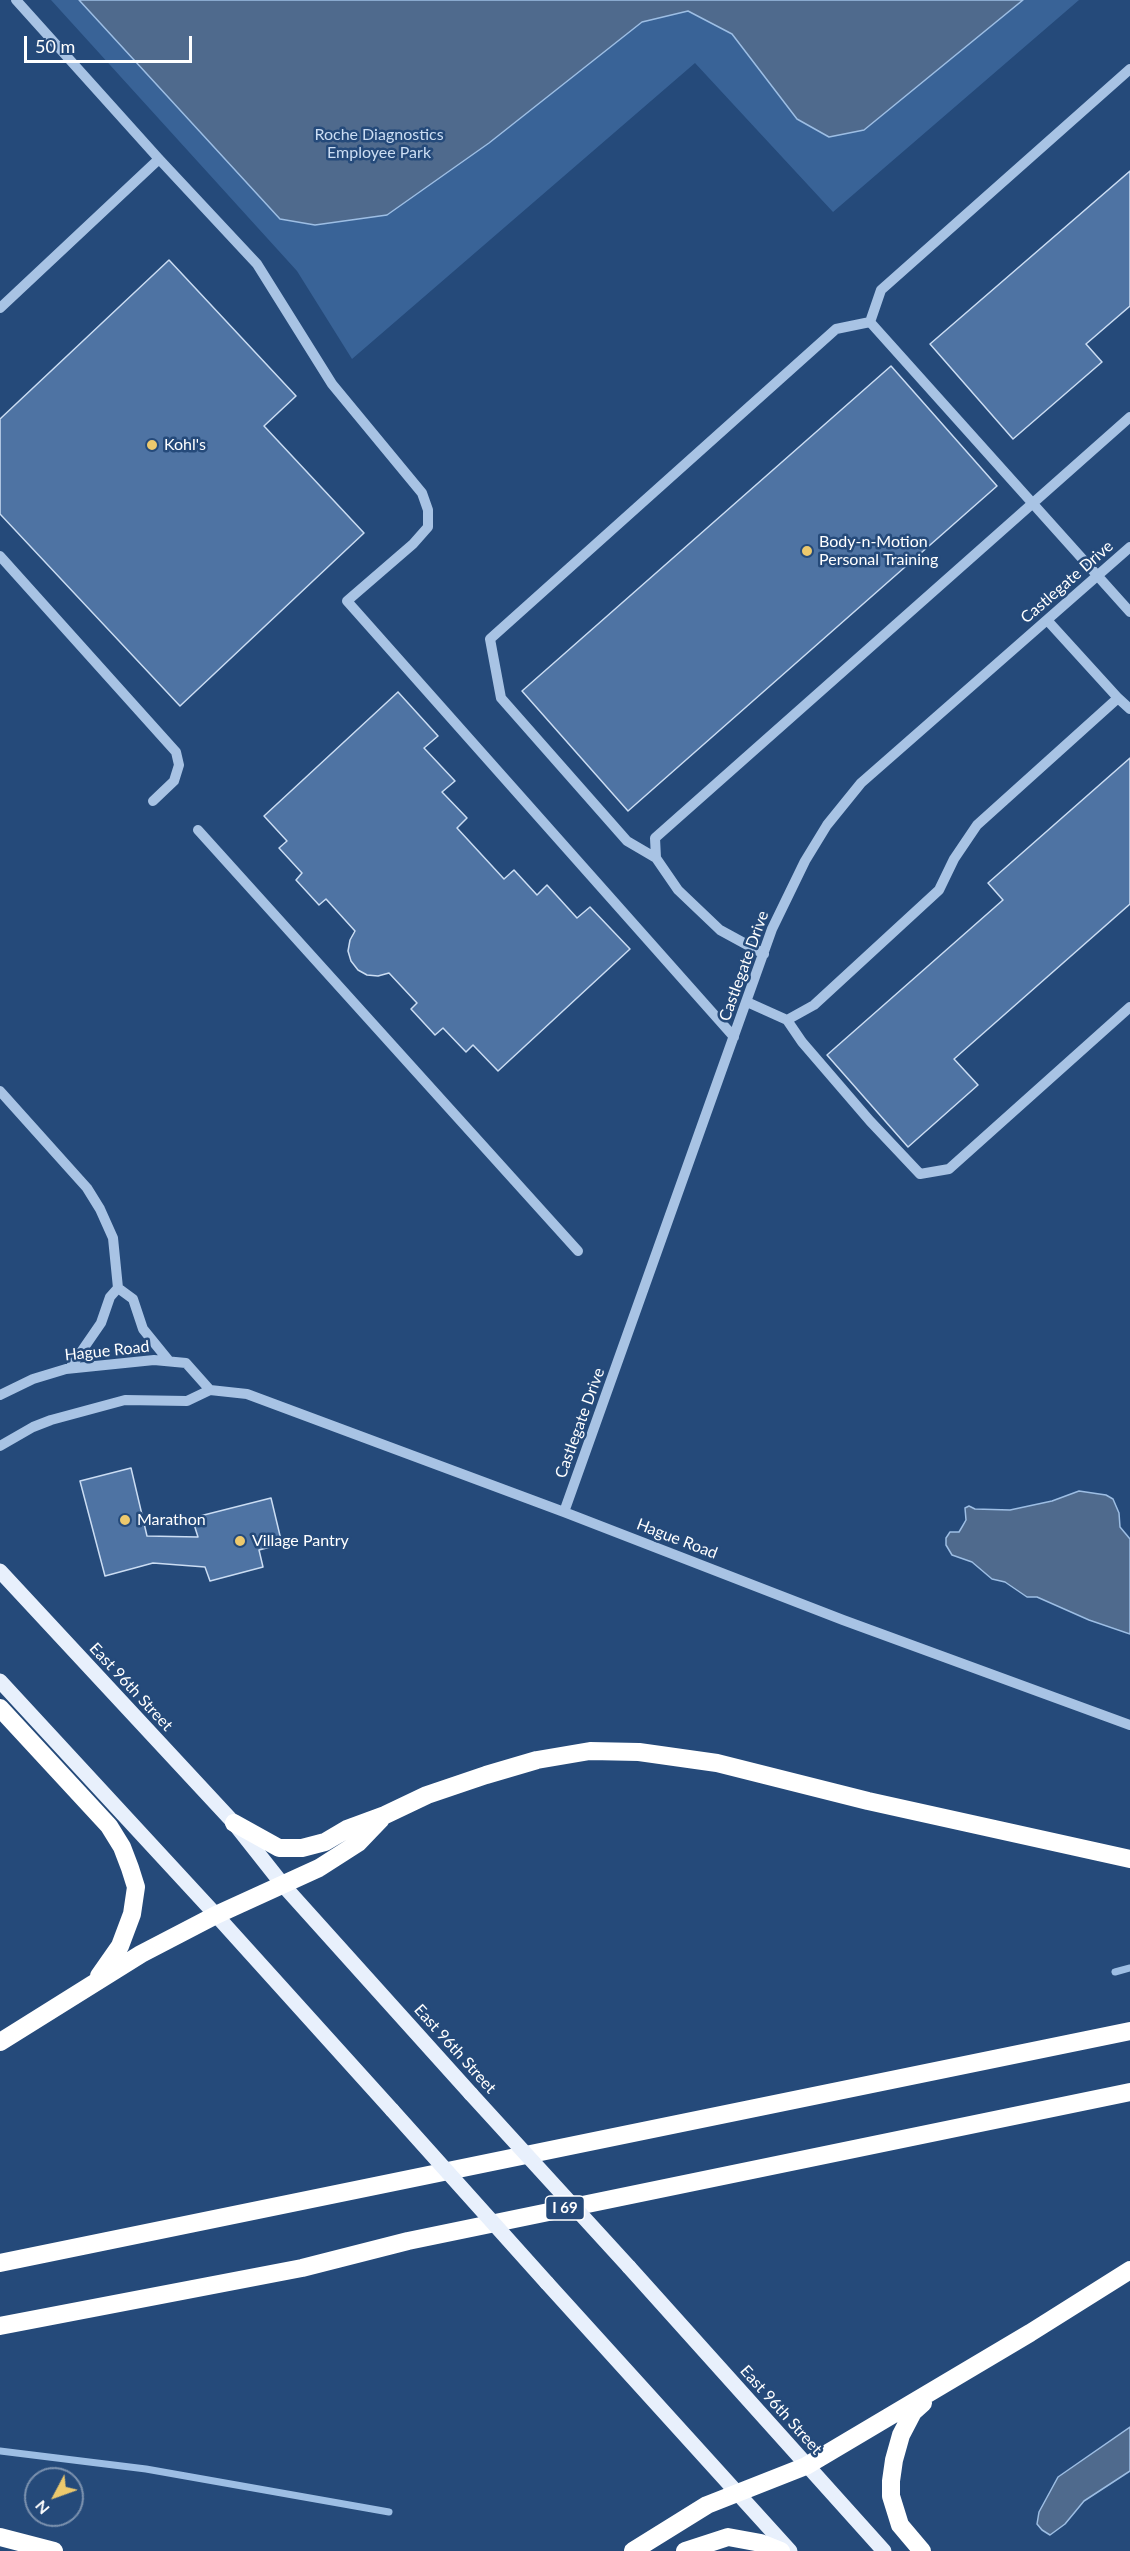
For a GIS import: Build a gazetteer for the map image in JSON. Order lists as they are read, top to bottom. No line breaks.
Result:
{"streets":{"highway":["I 69"],"main road":["East 96th Street"],"street":["Castlegate Drive","Hague Road"]},"crossings":[["Castlegate Drive","Hague Road"]],"parks":["Roche Diagnostics Employee Park"],"places":["Kohl's","Body-n-Motion Personal Training","Marathon","Village Pantry"],"scale_bar":"50 m","north":"bottom left"}
